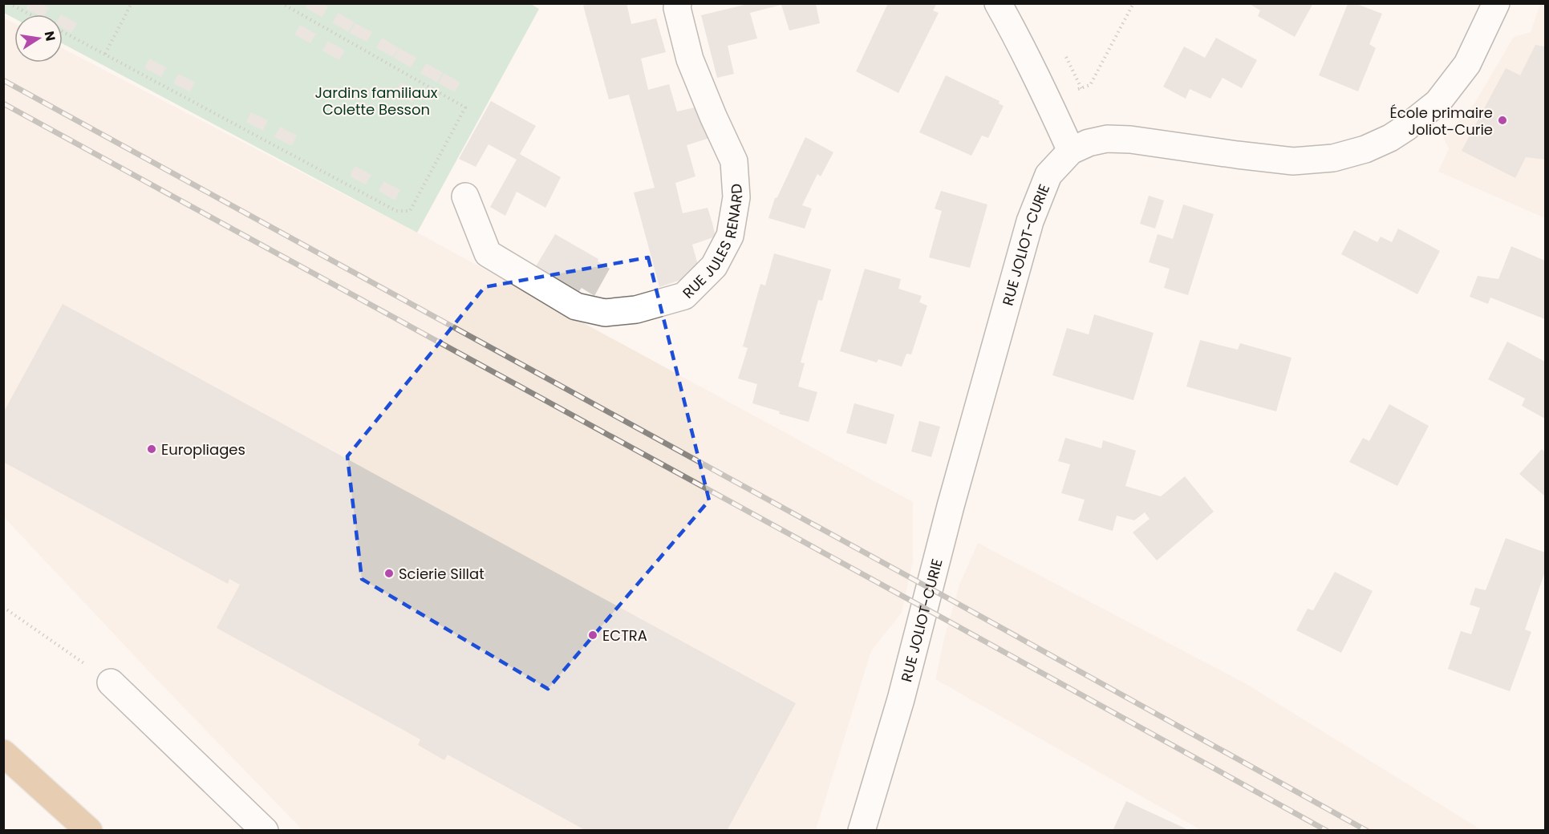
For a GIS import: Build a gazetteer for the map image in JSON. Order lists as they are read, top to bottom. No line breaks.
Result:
{"streets":{"street":["RUE JULES RENARD","RUE JOLIOT-CURIE"]},"parks":["Jardins familiaux Colette Besson"],"places":["École primaire Joliot-Curie","Europliages","Scierie Sillat","ECTRA"],"north":"right"}
